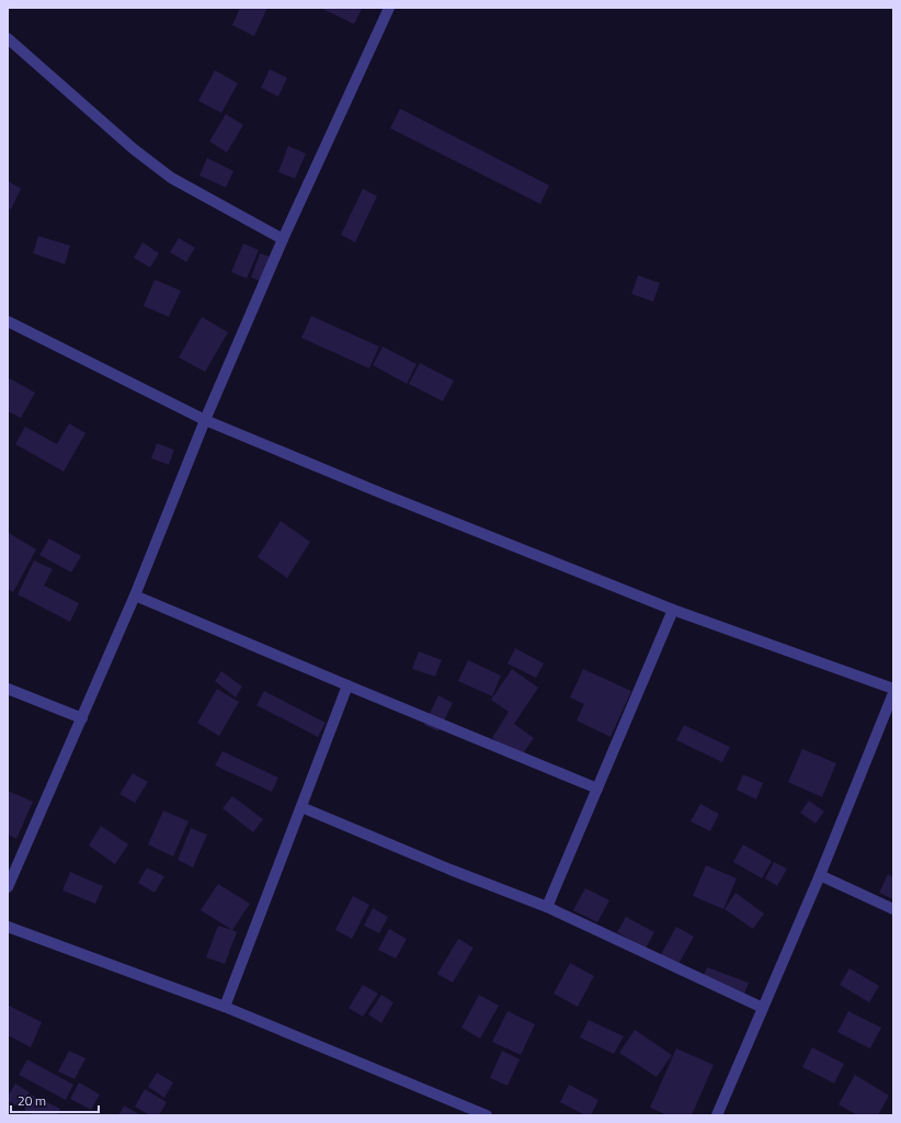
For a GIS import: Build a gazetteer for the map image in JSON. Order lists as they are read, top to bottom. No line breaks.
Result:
{"scale_bar":"20 m"}
